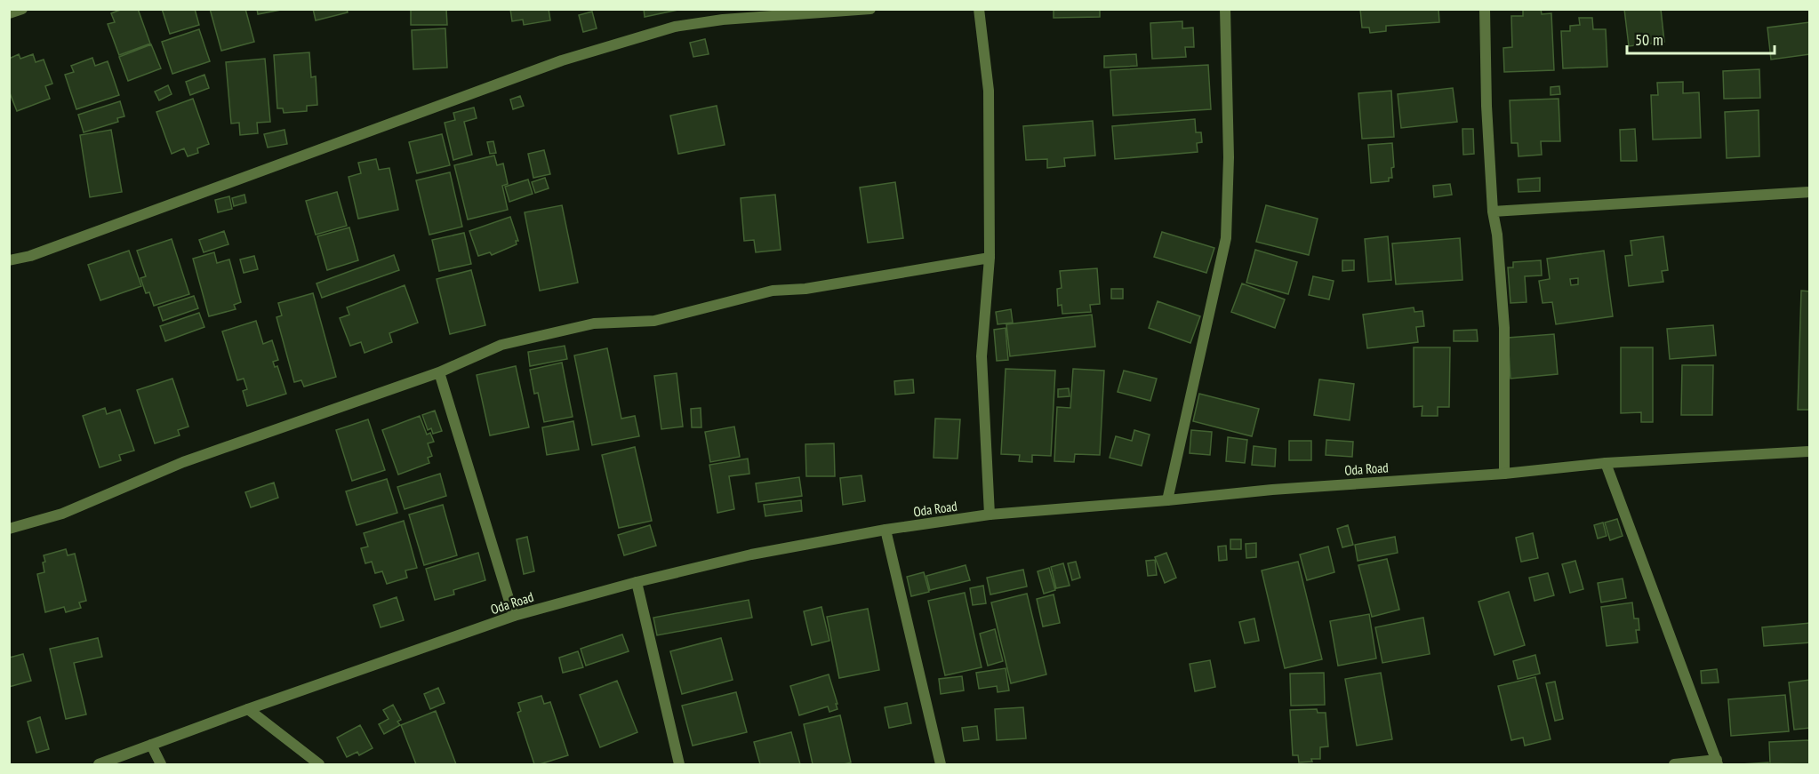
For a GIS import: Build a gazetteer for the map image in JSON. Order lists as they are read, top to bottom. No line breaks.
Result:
{"streets":{"street":["Oda Road"]},"scale_bar":"50 m"}
